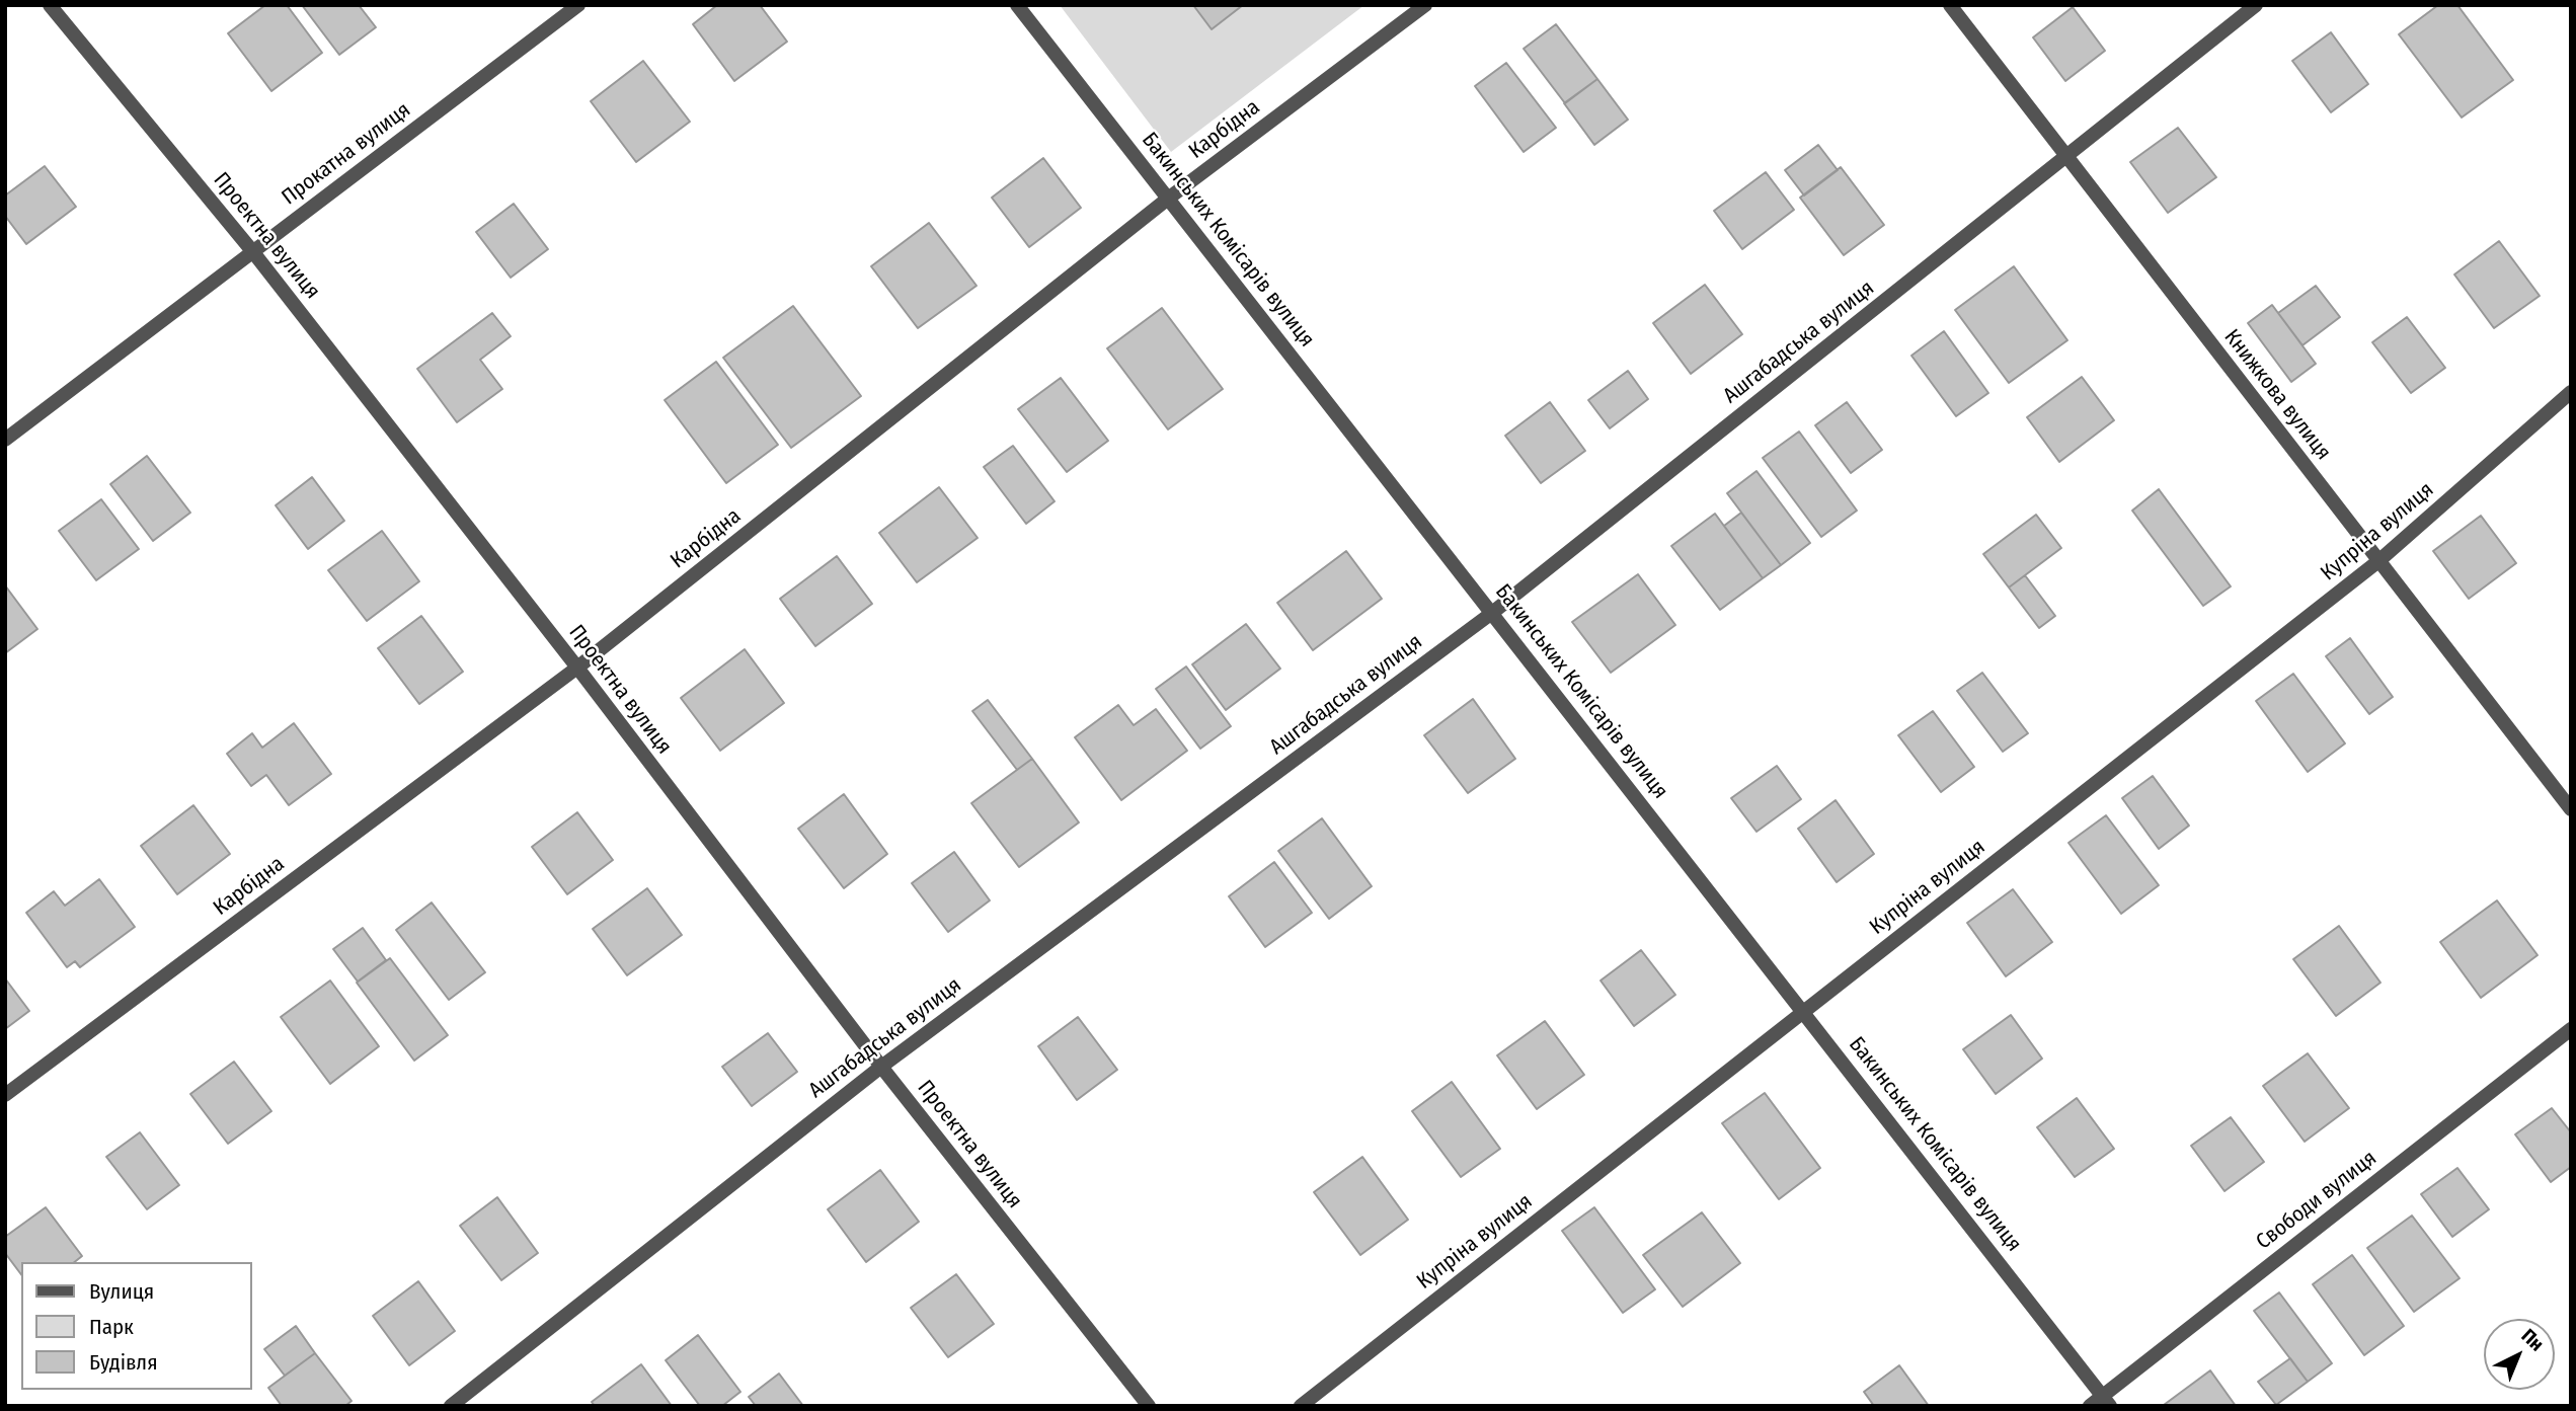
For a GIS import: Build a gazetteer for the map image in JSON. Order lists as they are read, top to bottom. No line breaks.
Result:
{"streets":{"street":["Карбідна","Прокатна вулиця","Проектна вулиця","Бакинських Комісарів вулиця","Ашгабадська вулиця","Книжкова вулиця","Купріна вулиця","Свободи вулиця"]},"crossings":[["Карбідна","Проектна вулиця"],["Карбідна","Бакинських Комісарів вулиця"],["Прокатна вулиця","Проектна вулиця"],["Проектна вулиця","Ашгабадська вулиця"],["Бакинських Комісарів вулиця","Ашгабадська вулиця"],["Бакинських Комісарів вулиця","Купріна вулиця"],["Бакинських Комісарів вулиця","Свободи вулиця"],["Ашгабадська вулиця","Книжкова вулиця"],["Книжкова вулиця","Купріна вулиця"]],"legend":["Вулиця","Парк","Будівля"],"north":"top right"}
